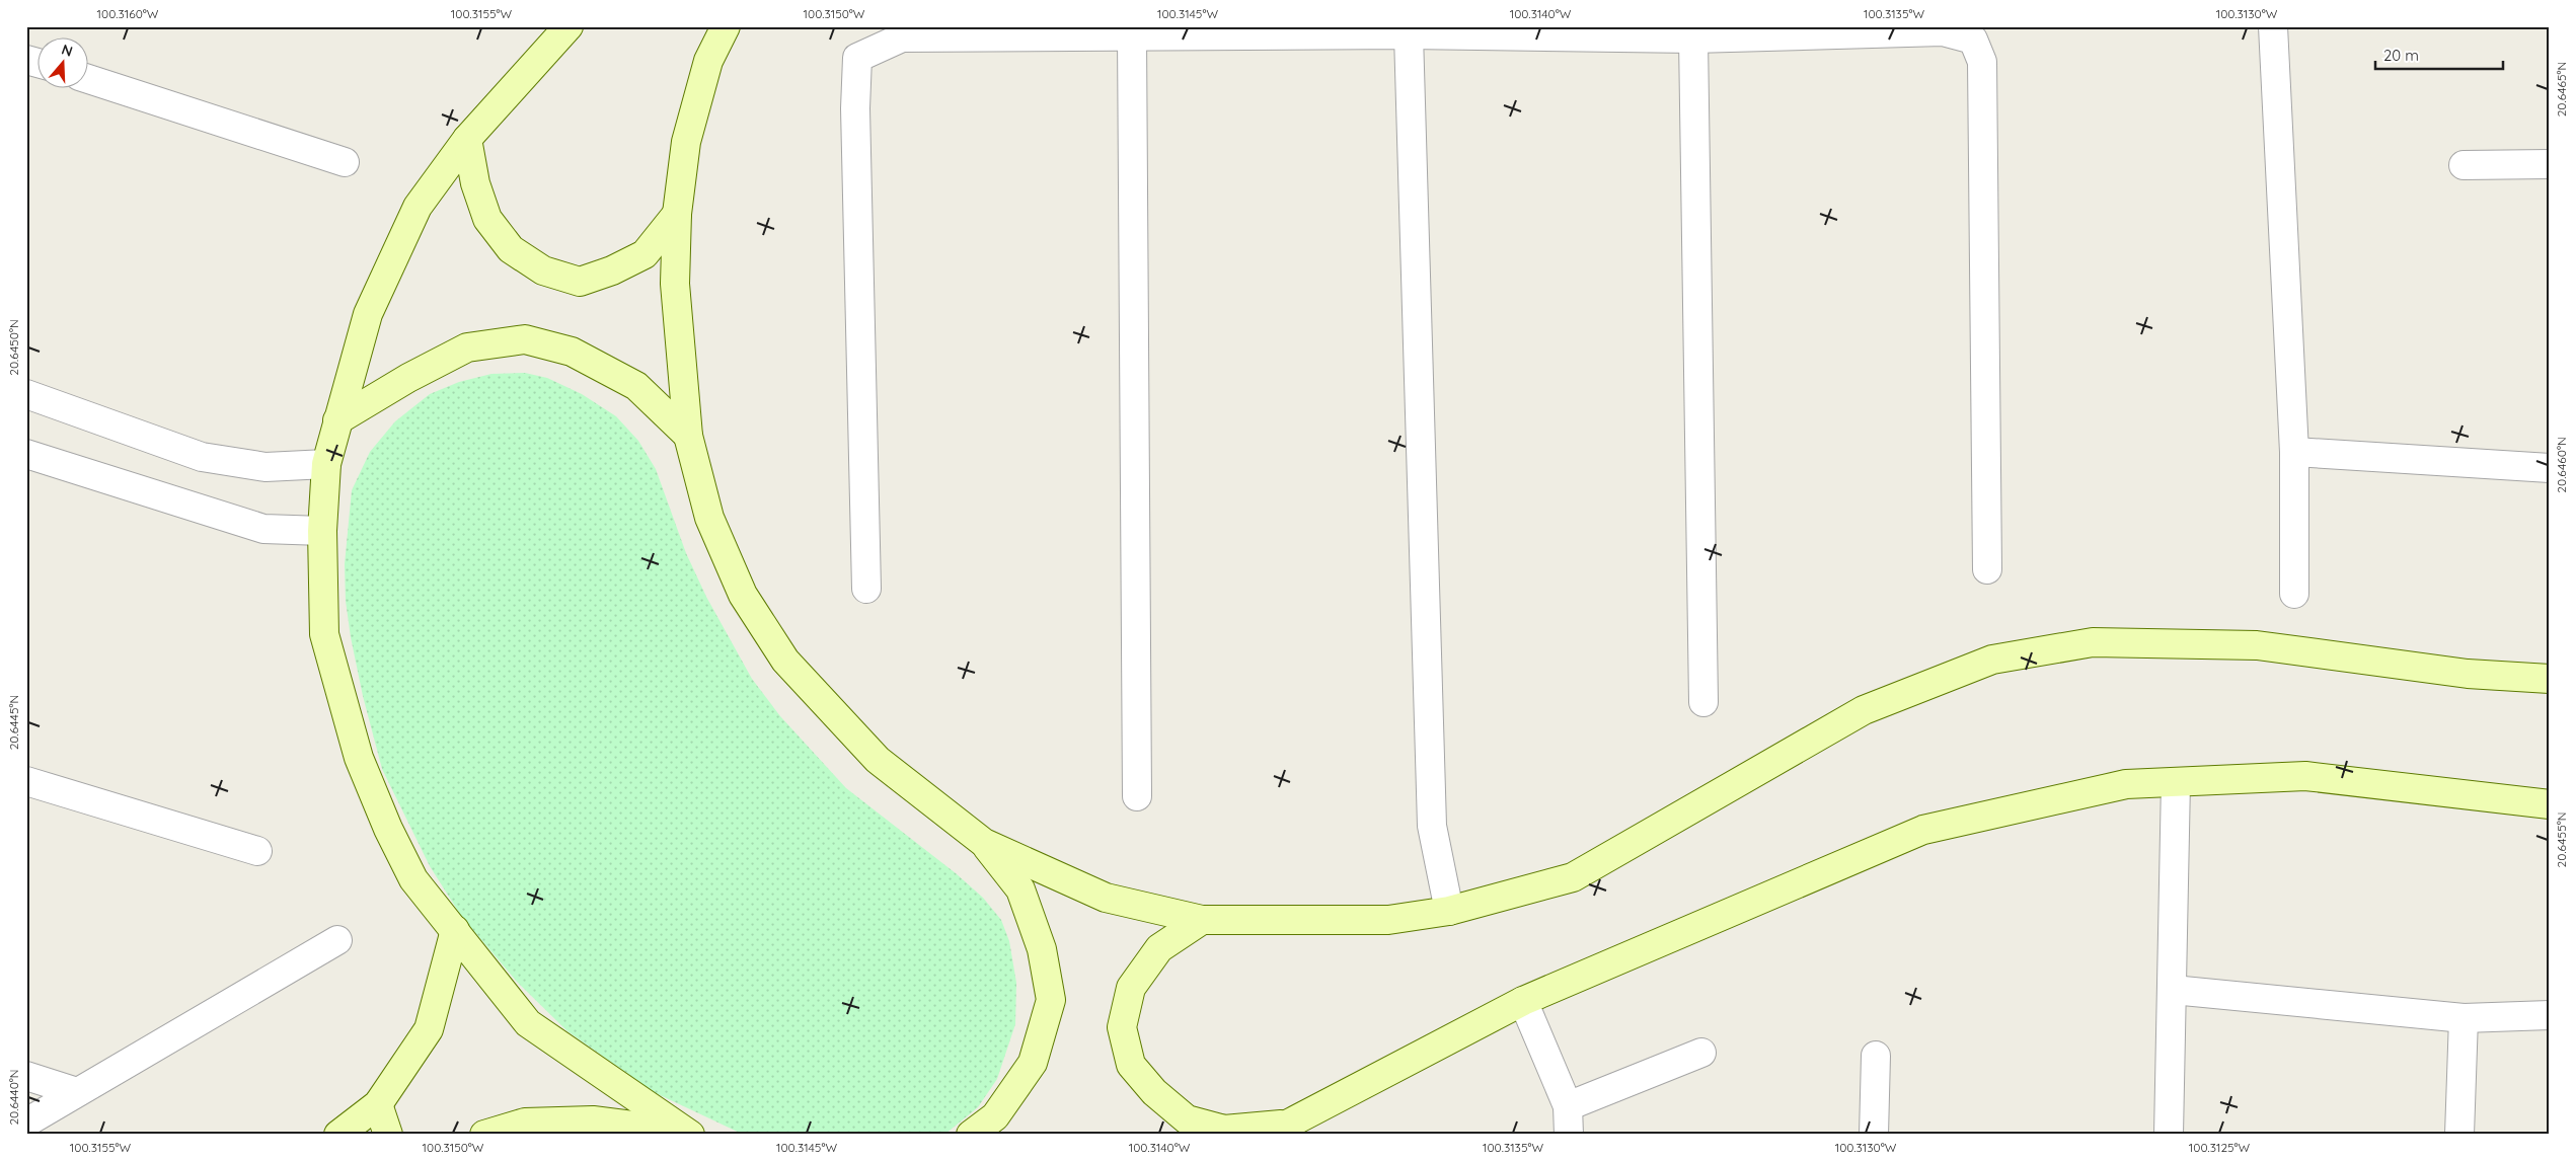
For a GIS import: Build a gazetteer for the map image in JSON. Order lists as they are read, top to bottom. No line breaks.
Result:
{"scale_bar":"20 m","north":"top","coordinates":["100.3160°W","100.3155°W","100.3150°W","100.3145°W","100.3140°W","100.3135°W","100.3130°W","20.6465°N","20.6450°N","20.6460°N","20.6445°N","20.6455°N","20.6440°N","100.3125°W"]}
